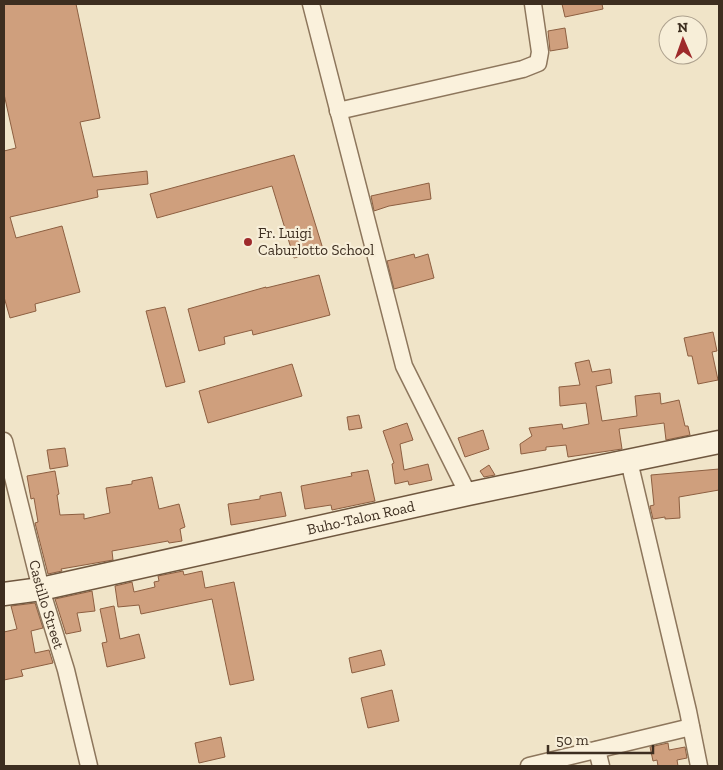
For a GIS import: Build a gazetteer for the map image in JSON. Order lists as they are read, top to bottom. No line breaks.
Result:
{"streets":{"street":["Buho-Talon Road","Castillo Street"]},"crossings":[["Buho-Talon Road","Castillo Street"]],"places":["Fr. Luigi Caburlotto School"],"scale_bar":"50 m","north":"top"}
